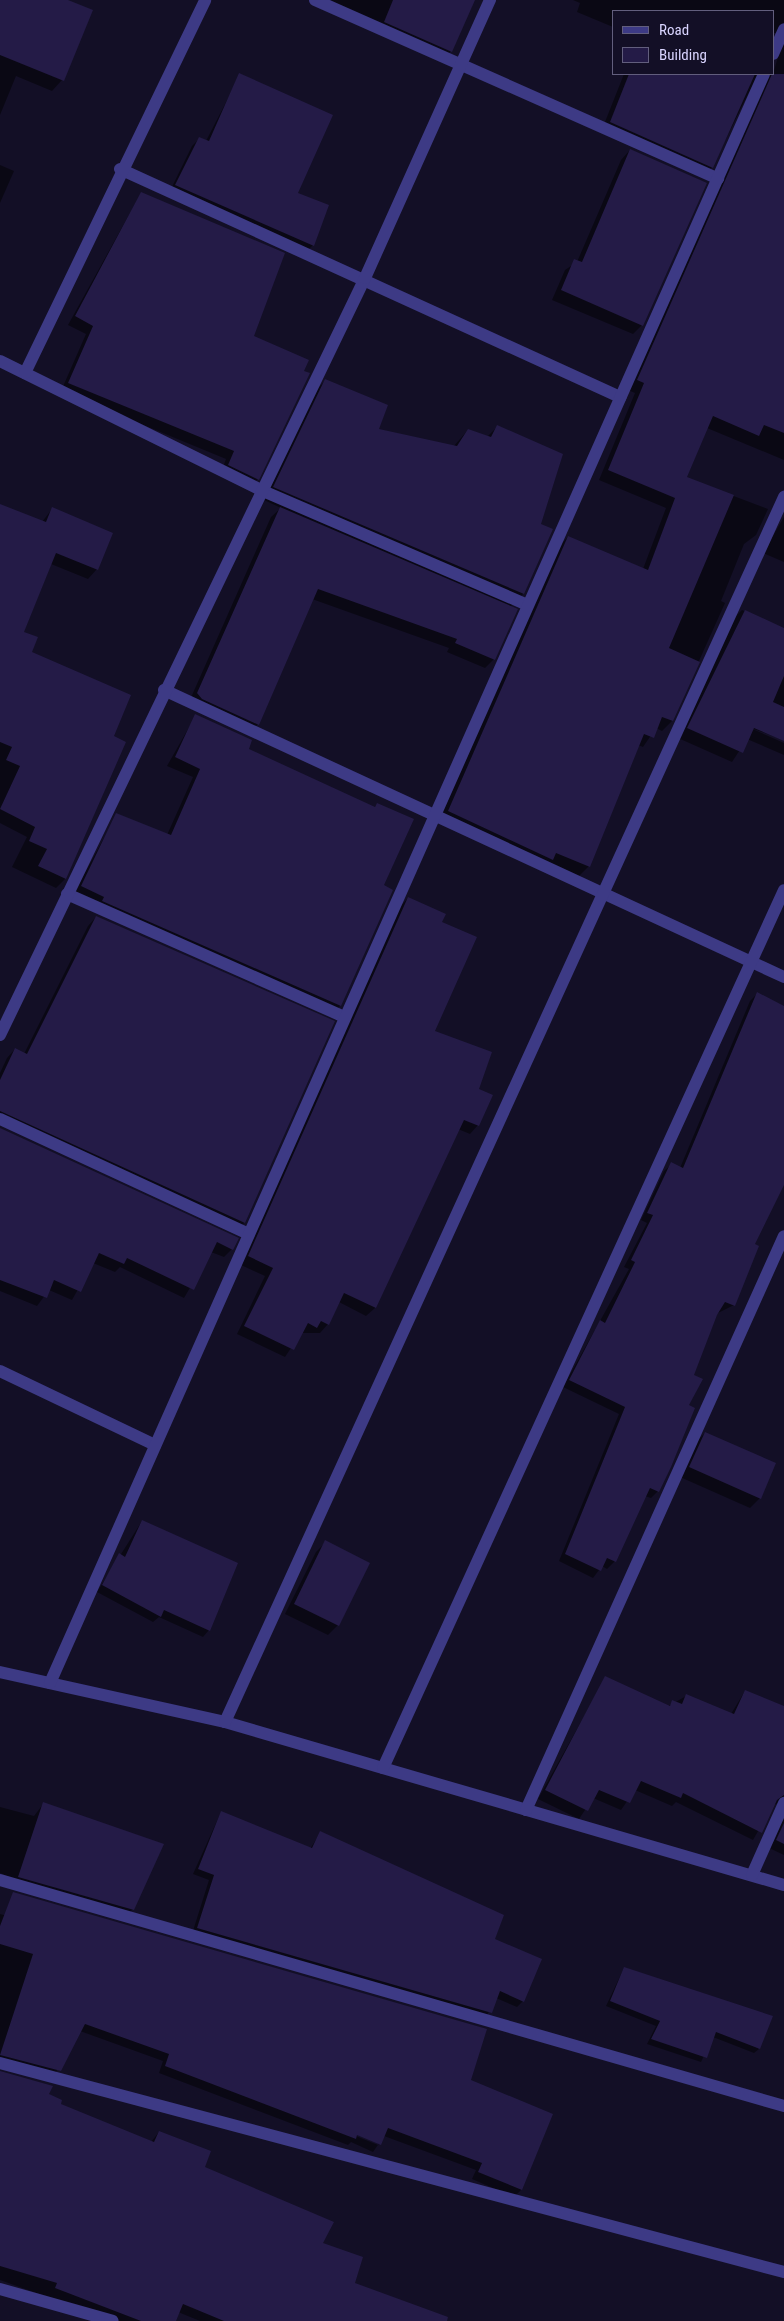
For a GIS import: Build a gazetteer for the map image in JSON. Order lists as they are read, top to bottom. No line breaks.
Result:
{"legend":["Road","Building"]}
